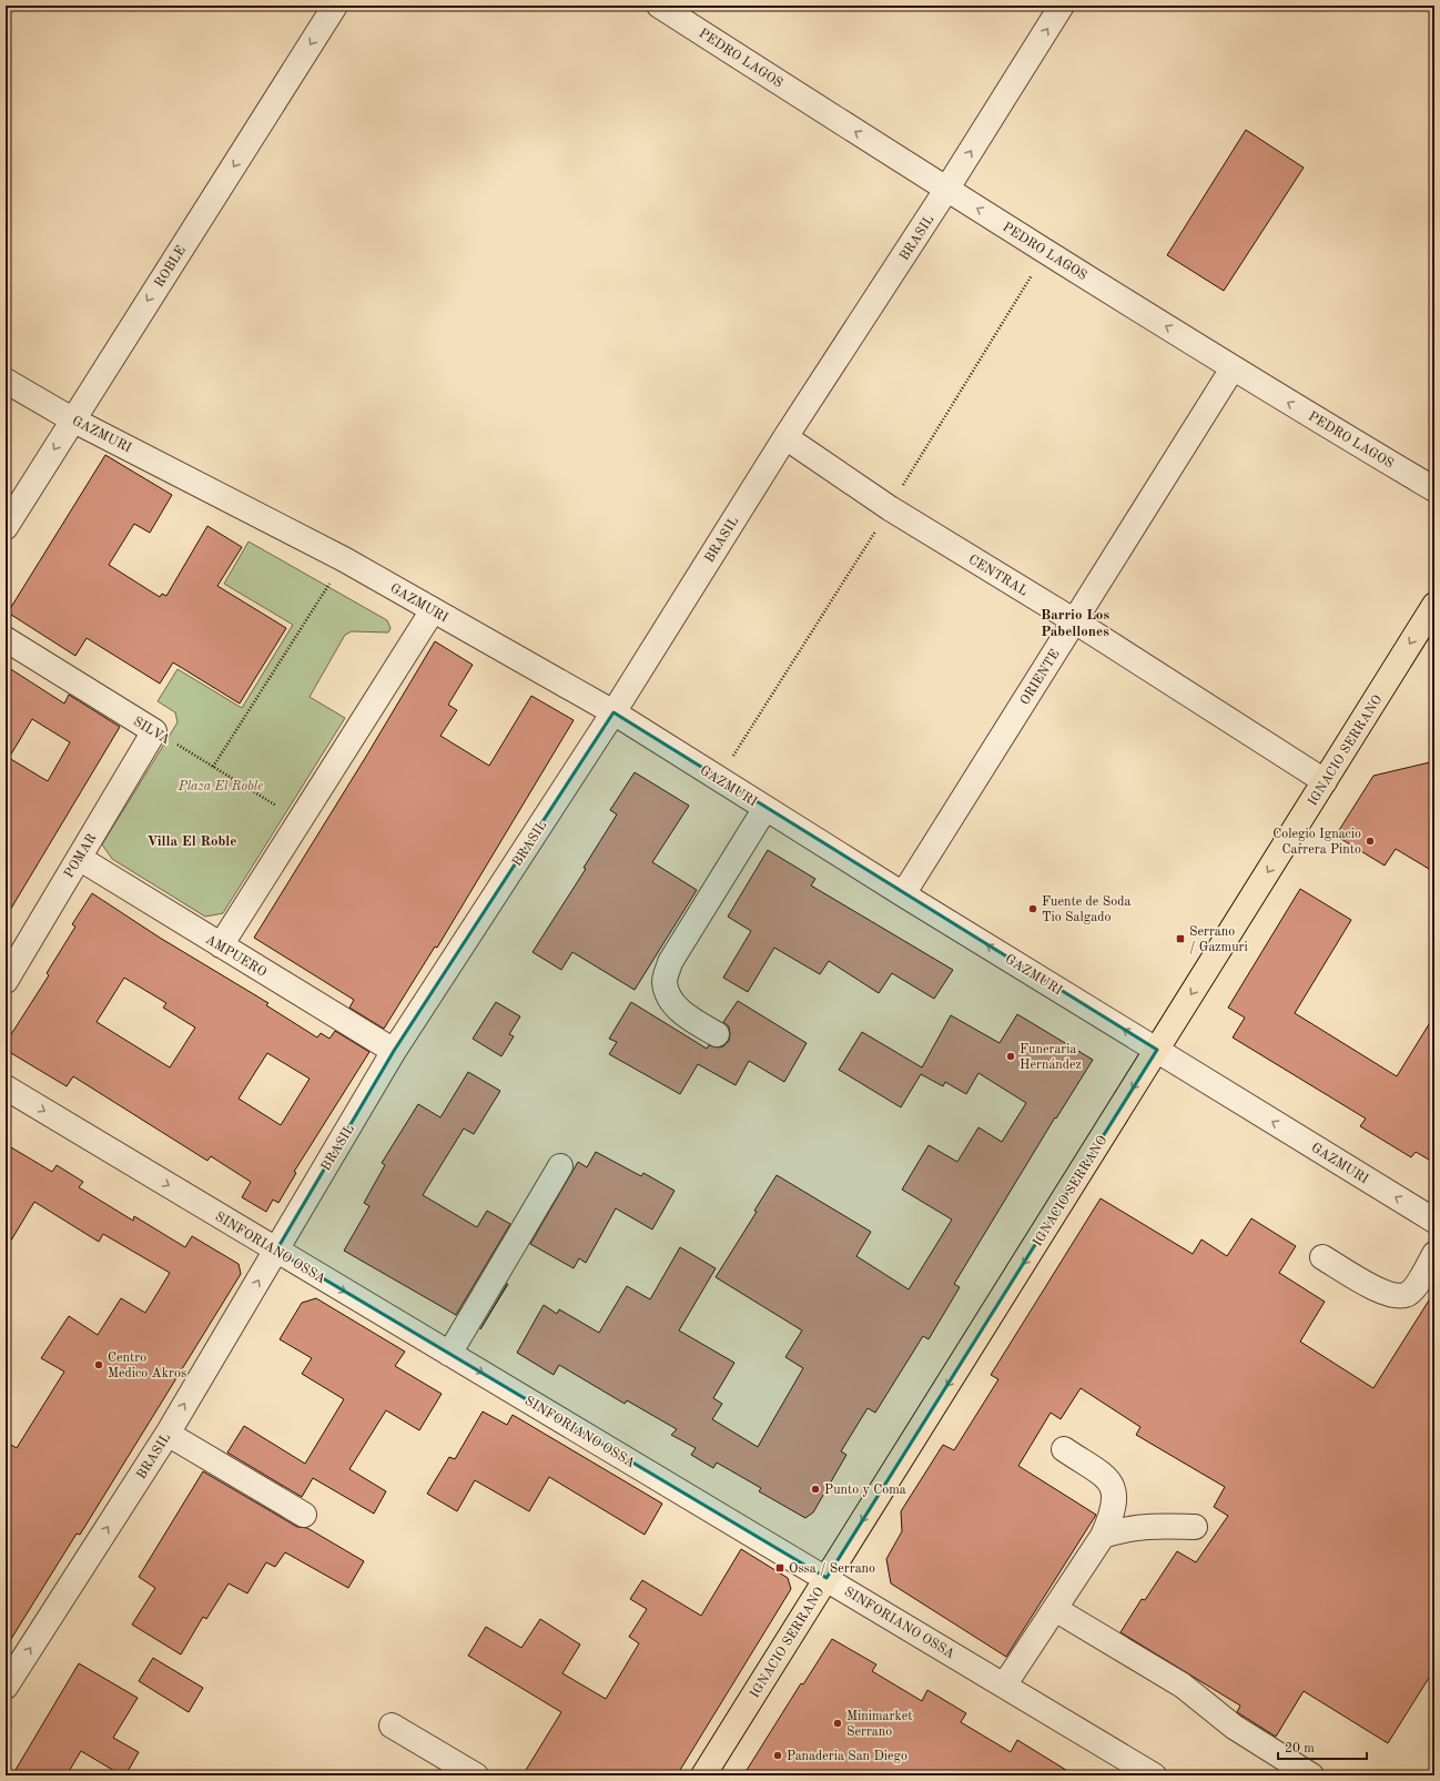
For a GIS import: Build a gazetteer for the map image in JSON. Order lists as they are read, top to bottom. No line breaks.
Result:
{"streets":{"main road":["IGNACIO SERRANO"],"street":["PEDRO LAGOS","BRASIL","ROBLE","GAZMURI","CENTRAL","ORIENTE","SILVA","POMAR","AMPUERO","SINFORIANO OSSA"]},"crossings":[["PEDRO LAGOS","BRASIL"],["PEDRO LAGOS","ORIENTE"],["BRASIL","GAZMURI"],["BRASIL","CENTRAL"],["BRASIL","AMPUERO"],["BRASIL","SINFORIANO OSSA"],["ROBLE","GAZMURI"],["GAZMURI","ORIENTE"],["GAZMURI","IGNACIO SERRANO"],["CENTRAL","ORIENTE"],["CENTRAL","IGNACIO SERRANO"],["SILVA","POMAR"],["IGNACIO SERRANO","SINFORIANO OSSA"],["POMAR","AMPUERO"]],"one_way":["PEDRO LAGOS","BRASIL","ROBLE","GAZMURI","IGNACIO SERRANO","SINFORIANO OSSA"],"districts":["Barrio Los Pabellones","Villa El Roble"],"parks":["Plaza El Roble"],"places":{"other":["Colegio Ignacio Carrera Pinto","Fuente de Soda Tio Salgado","Funeraria Hernández","Centro Medico Akros","Punto y Coma","Minimarket Serrano","Panaderia San Diego"],"transit":["Serrano / Gazmuri","Ossa / Serrano"]},"scale_bar":"20 m"}
